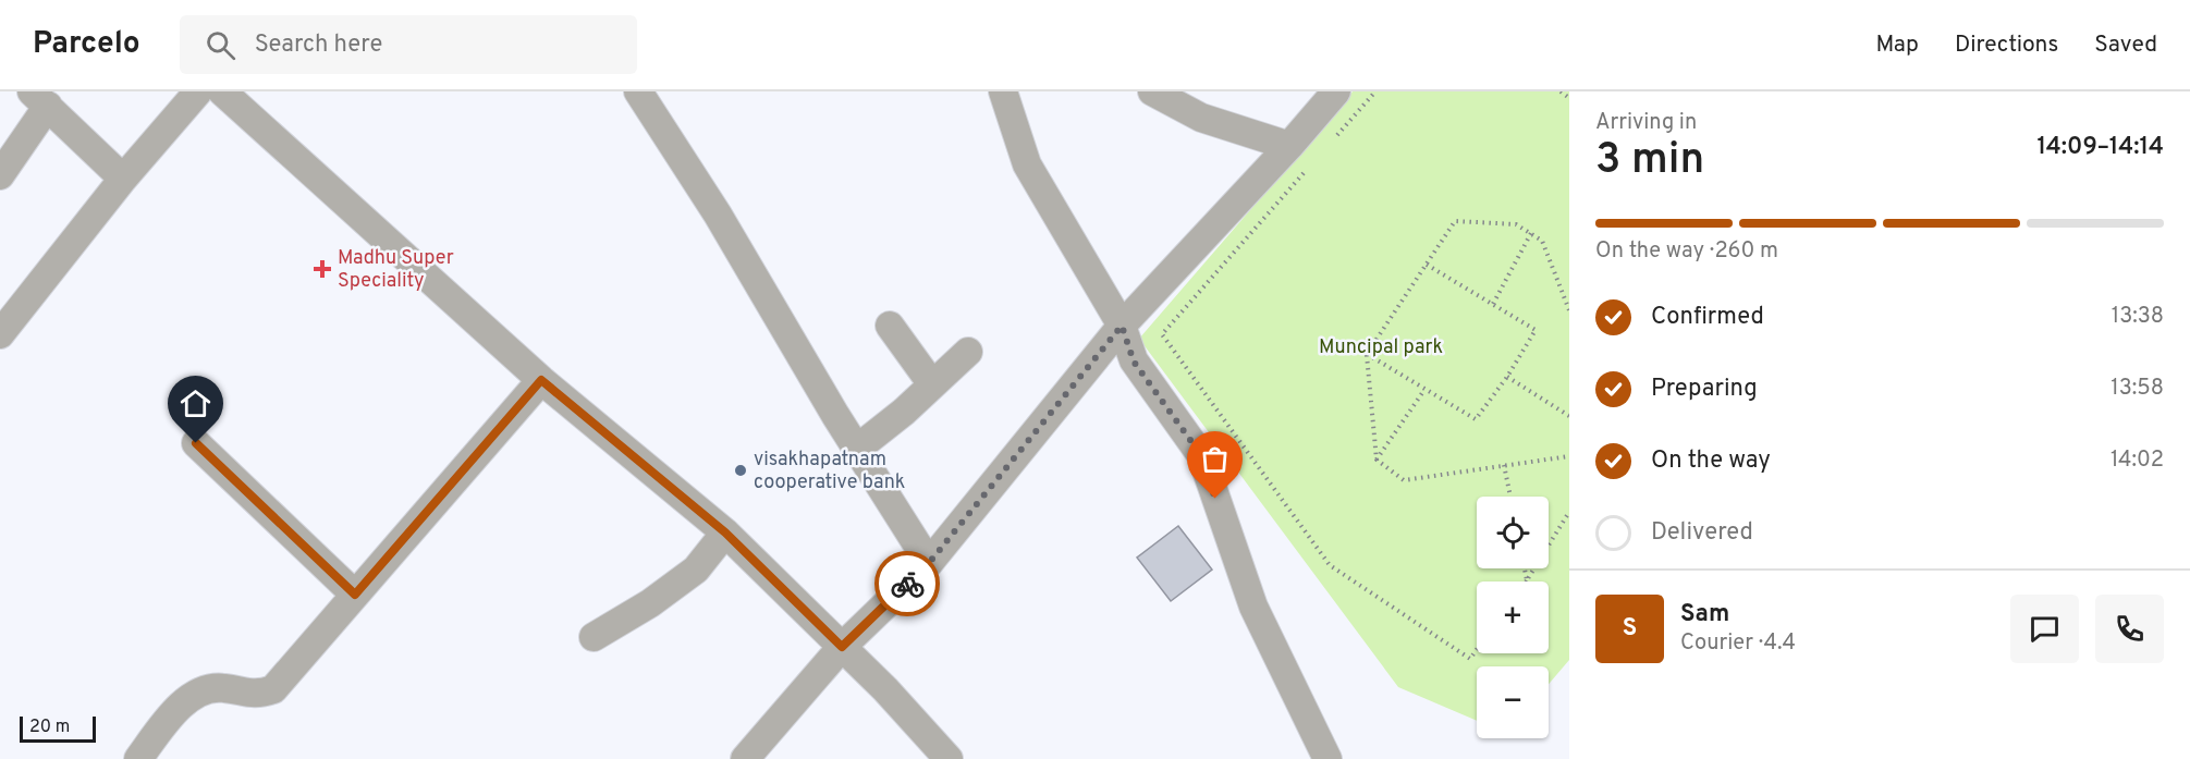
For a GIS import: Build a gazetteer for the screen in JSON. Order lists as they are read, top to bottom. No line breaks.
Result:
{"parks":["Muncipal park"],"places":{"health":["Madhu Super Speciality"],"other":["visakhapatnam cooperative bank"]},"scale_bar":"20 m","page":{"header":"Parcelo","search":"Search here","nav":["Map","Directions","Saved"],"heading":["3 min","Arriving in","14:09–14:14"],"panel":["Sam","Courier · 4.4"],"bar":"On the way · 260 m","list":[["Confirmed","13:38"],["Preparing","13:58"],["On the way","14:02"],"Delivered"],"map_buttons":["+","−"],"round":"S","scale":"20 m"}}
